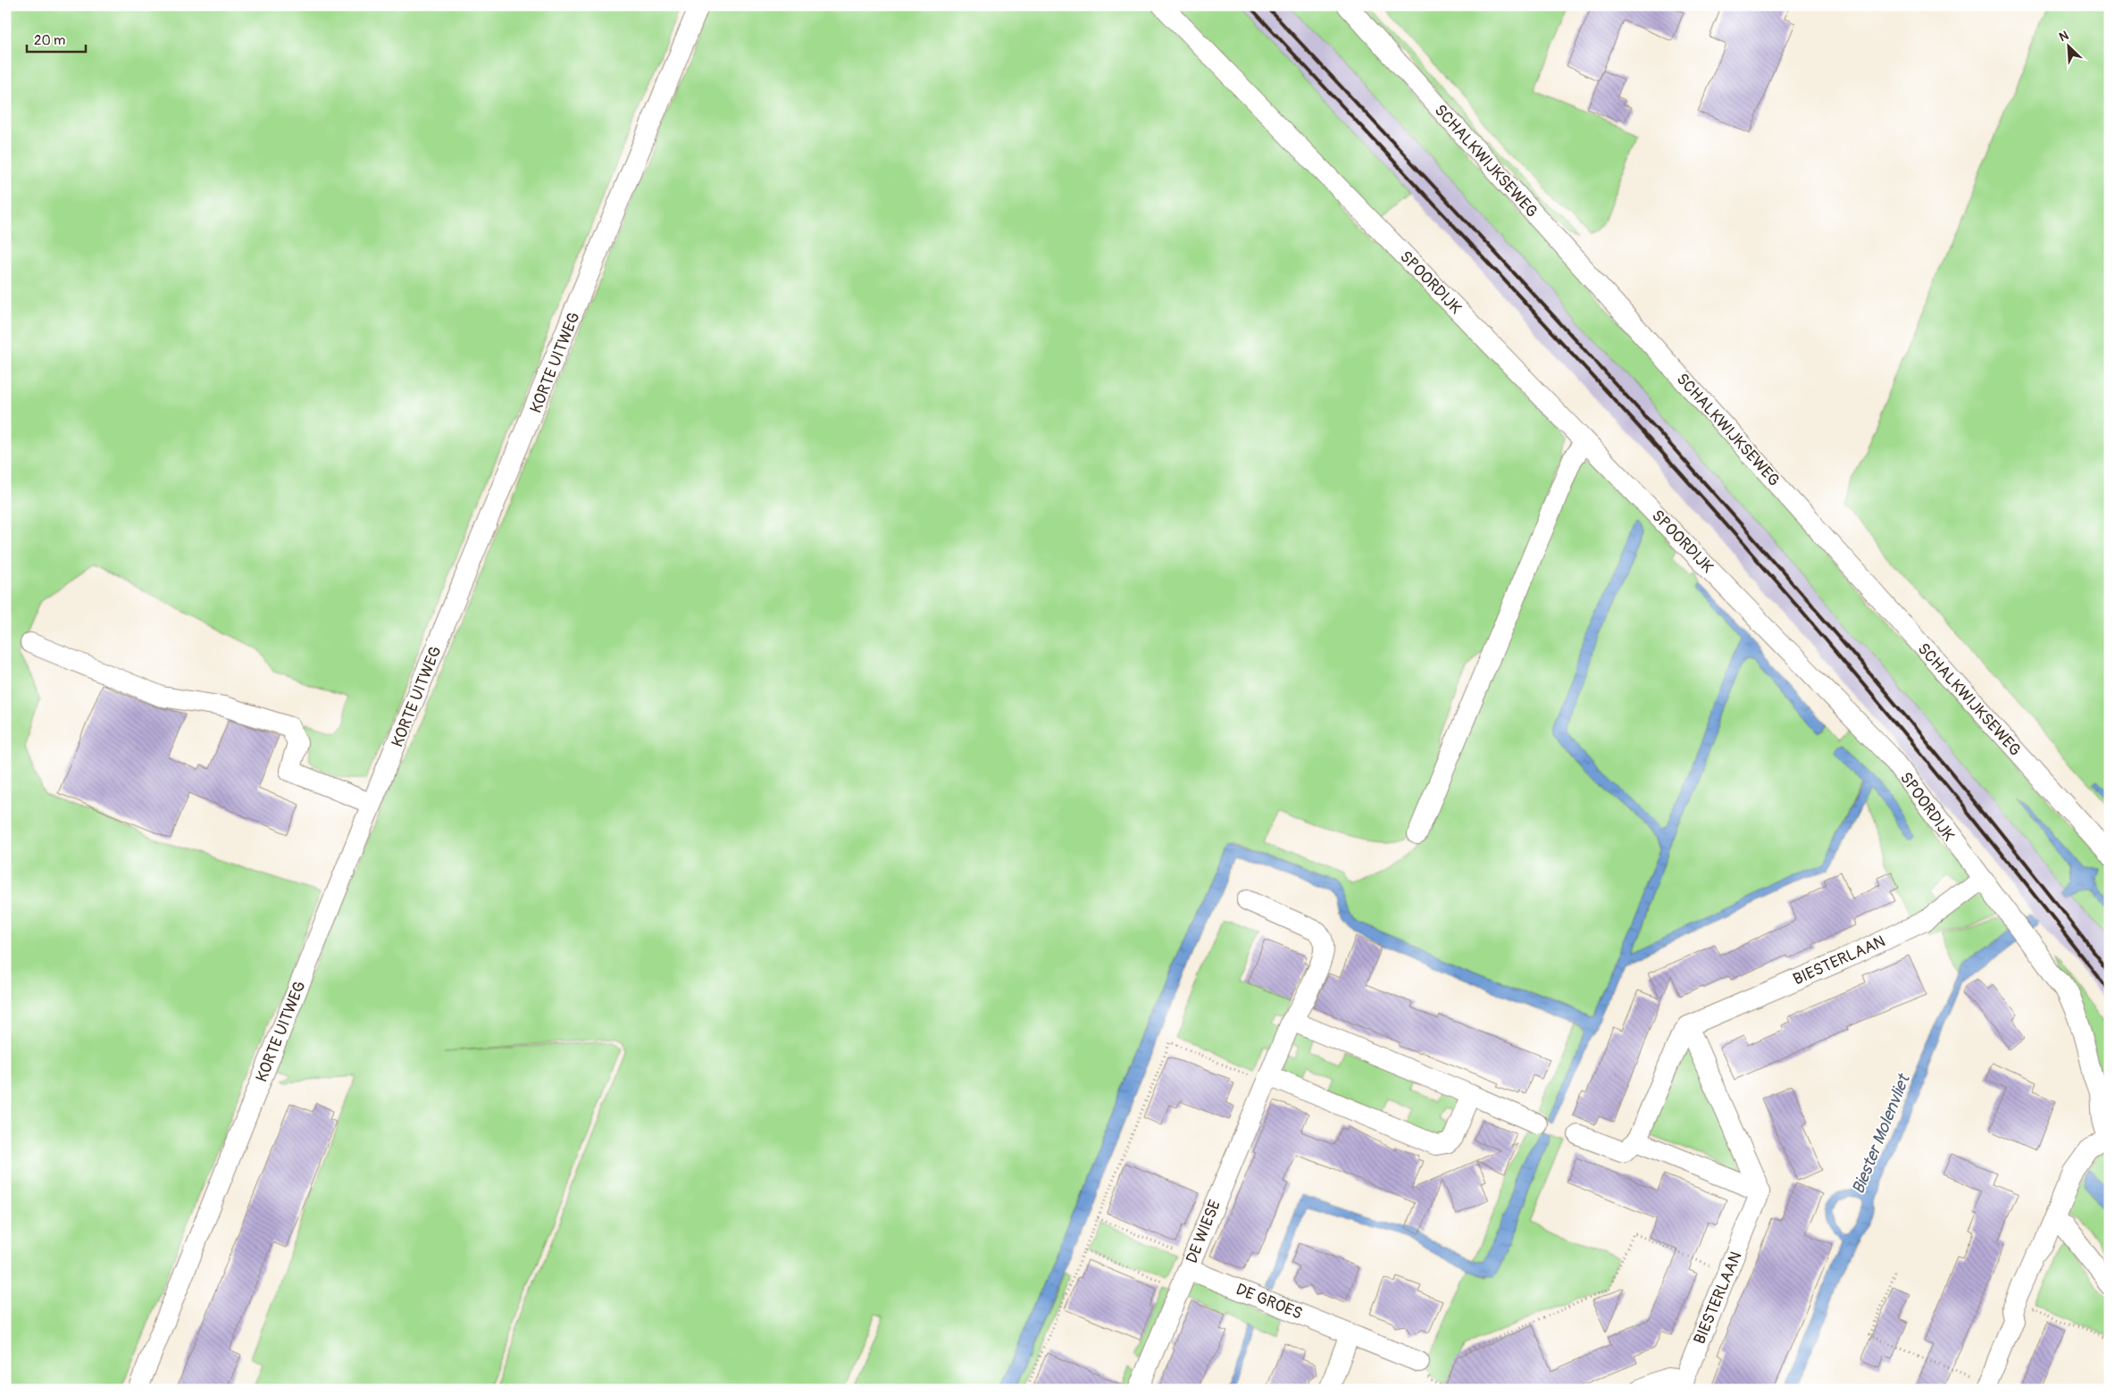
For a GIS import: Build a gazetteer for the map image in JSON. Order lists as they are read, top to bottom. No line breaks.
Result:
{"streets":{"street":["SCHALKWIJKSEWEG","SPOORDIJK","KORTE UITWEG","BIESTERLAAN","DE WIESE","DE GROES"]},"crossings":[["SPOORDIJK","BIESTERLAAN"],["DE WIESE","DE GROES"]],"water":["Biester Molenvliet"],"scale_bar":"20 m","north":"top left"}
